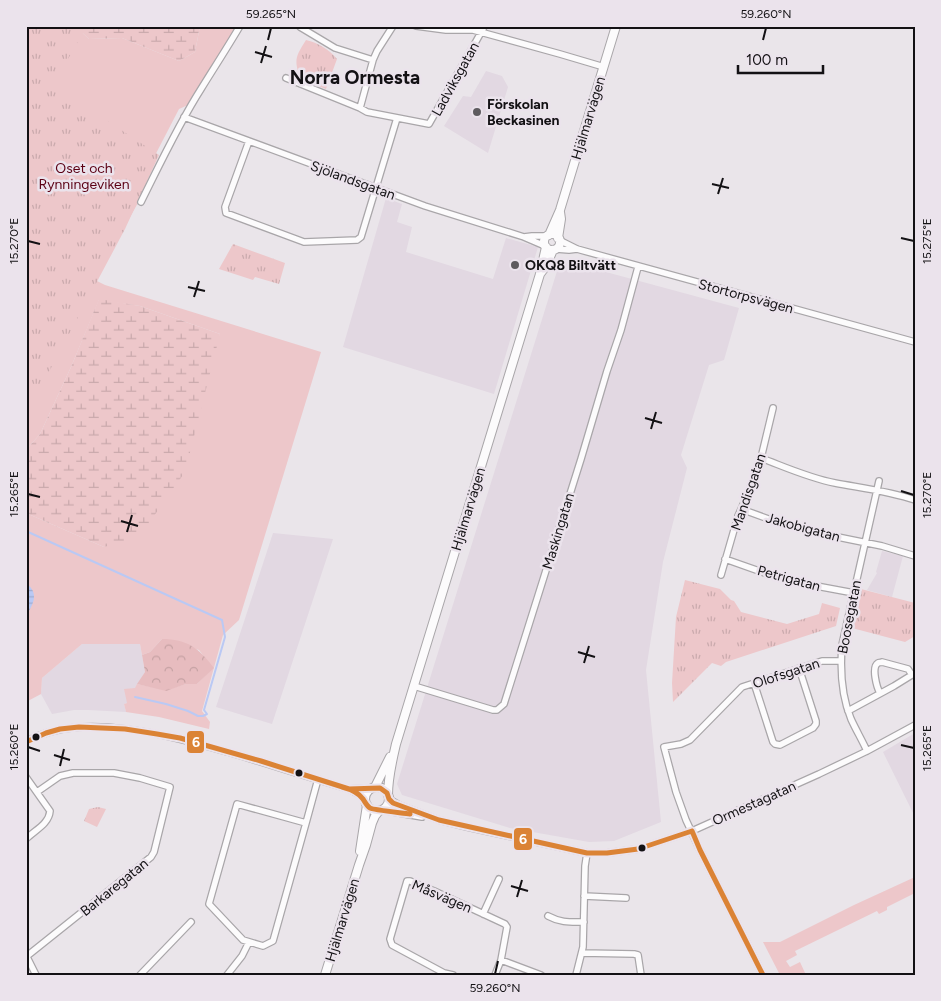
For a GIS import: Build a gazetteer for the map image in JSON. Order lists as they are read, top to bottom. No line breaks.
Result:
{"streets":{"main road":["Hjälmarvägen"],"street":["Ladviksgatan","Sjölandsgatan","Stortorpsvägen","Mandisgatan","Jakobigatan","Maskingatan","Petrigatan","Boosegatan","Olofsgatan","Ormestagatan","Barkaregatan","Måsvägen"]},"crossings":[["Hjälmarvägen","Sjölandsgatan"],["Hjälmarvägen","Stortorpsvägen"],["Hjälmarvägen","Maskingatan"],["Hjälmarvägen","Ormestagatan"],["Sjölandsgatan","Stortorpsvägen"],["Stortorpsvägen","Maskingatan"],["Mandisgatan","Jakobigatan"],["Mandisgatan","Petrigatan"],["Jakobigatan","Boosegatan"],["Petrigatan","Boosegatan"],["Boosegatan","Olofsgatan"],["Boosegatan","Ormestagatan"],["Olofsgatan","Ormestagatan"]],"districts":["Norra Ormesta"],"parks":["Oset och Rynningeviken"],"places":["Förskolan Beckasinen","OKQ8 Biltvätt"],"lines":["transit line 6"],"scale_bar":"100 m","coordinates":["59.265°N","59.260°N","15.270°E","15.275°E","15.265°E","15.260°E"]}
